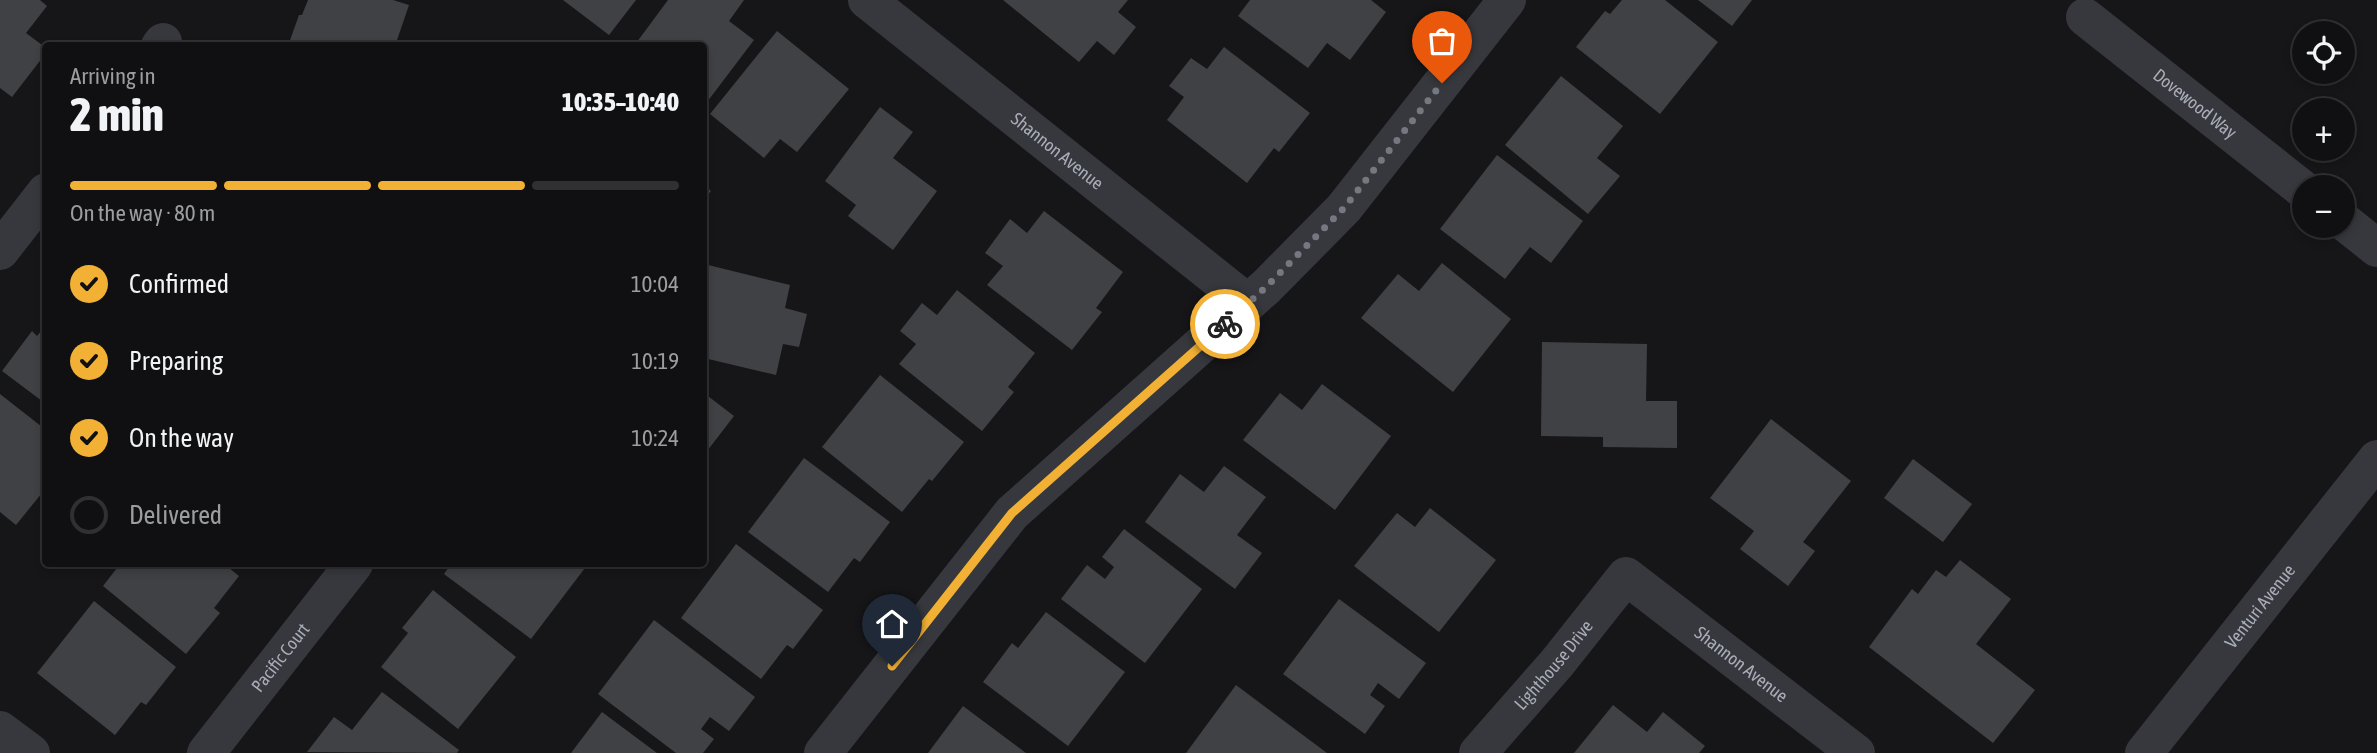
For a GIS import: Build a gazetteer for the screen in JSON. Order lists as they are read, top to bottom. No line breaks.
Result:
{"streets":{"street":["Dovewood Way","Shannon Avenue","Venturi Avenue","Pacific Court","Lighthouse Drive"]},"crossings":[["Shannon Avenue","Lighthouse Drive"]],"page":{"map_buttons":["+","−"],"heading":["2 min","Arriving in","10:35–10:40"],"bar":"On the way · 80 m","list":[["Confirmed","10:04"],["Preparing","10:19"],["On the way","10:24"],"Delivered"]}}
